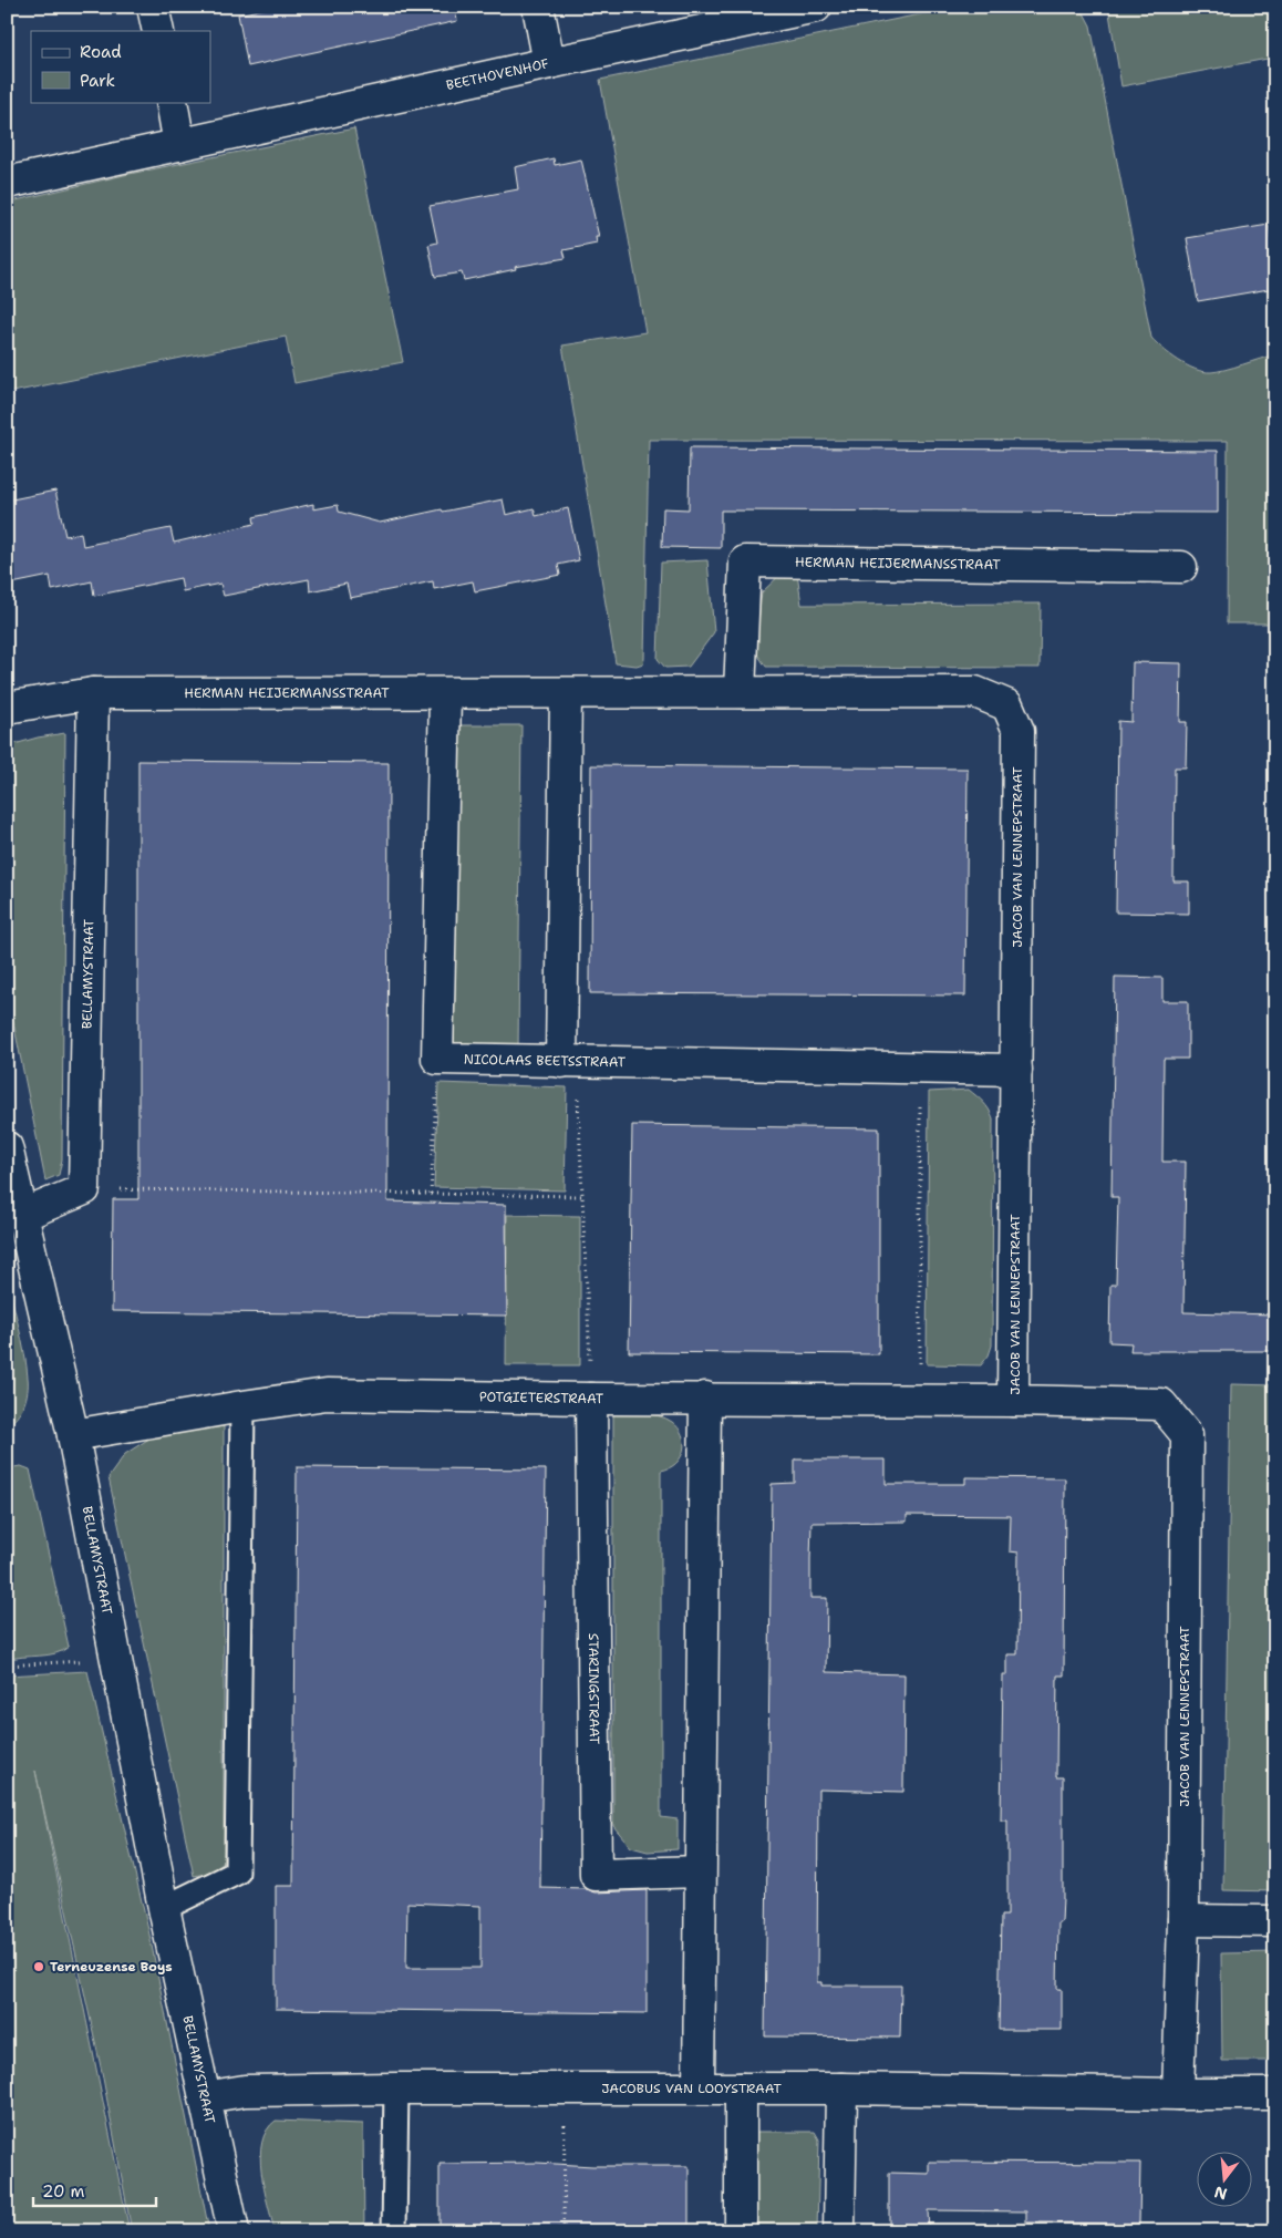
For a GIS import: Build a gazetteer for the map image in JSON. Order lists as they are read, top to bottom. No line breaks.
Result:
{"streets":{"street":["BEETHOVENHOF","HERMAN HEIJERMANSSTRAAT","JACOB VAN LENNEPSTRAAT","BELLAMYSTRAAT","NICOLAAS BEETSSTRAAT","POTGIETERSTRAAT","STARINGSTRAAT","JACOBUS VAN LOOYSTRAAT"]},"crossings":[["HERMAN HEIJERMANSSTRAAT","JACOB VAN LENNEPSTRAAT"],["HERMAN HEIJERMANSSTRAAT","BELLAMYSTRAAT"],["JACOB VAN LENNEPSTRAAT","NICOLAAS BEETSSTRAAT"],["JACOB VAN LENNEPSTRAAT","POTGIETERSTRAAT"],["JACOB VAN LENNEPSTRAAT","JACOBUS VAN LOOYSTRAAT"],["BELLAMYSTRAAT","POTGIETERSTRAAT"],["BELLAMYSTRAAT","JACOBUS VAN LOOYSTRAAT"],["POTGIETERSTRAAT","STARINGSTRAAT"]],"places":["Terneuzense Boys"],"legend":["Road","Park"],"scale_bar":"20 m","north":"bottom"}
